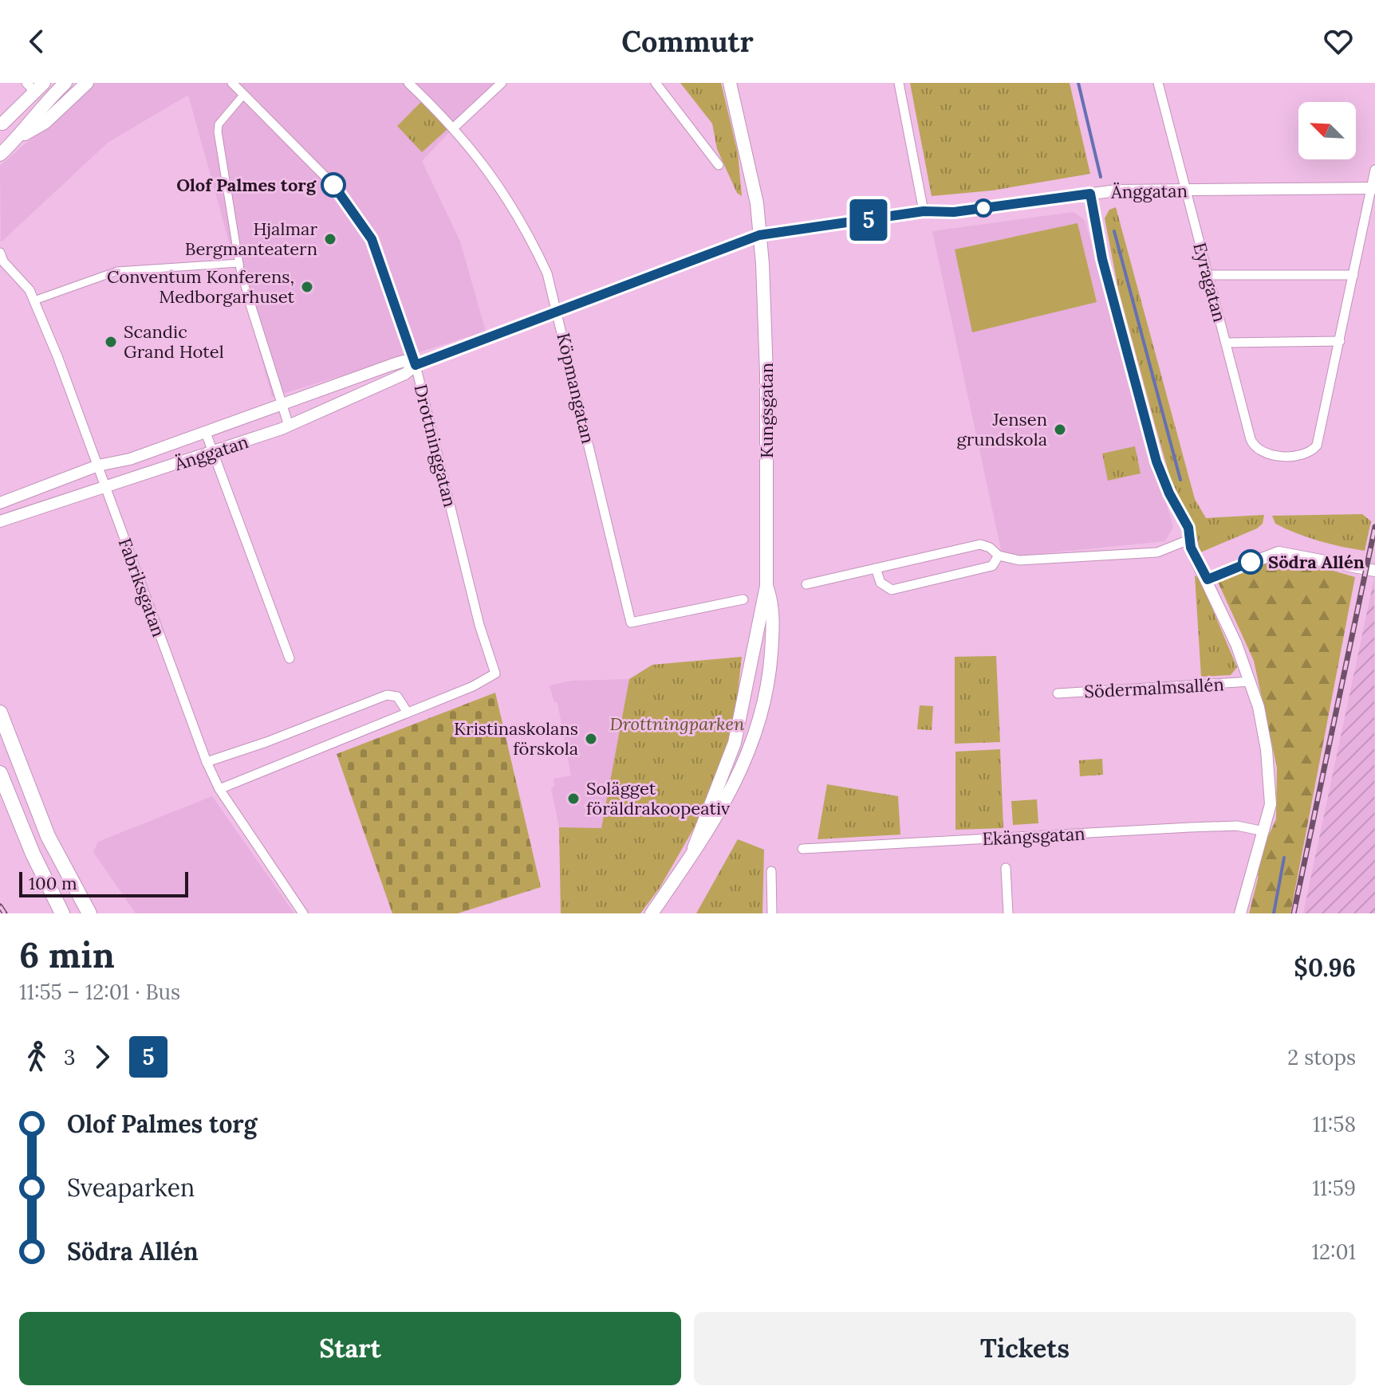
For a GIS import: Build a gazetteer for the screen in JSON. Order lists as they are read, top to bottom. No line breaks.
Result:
{"streets":{"main road":["Kungsgatan"],"street":["Änggatan","Eyragatan","Köpmangatan","Drottninggatan","Fabriksgatan","Södermalmsallén","Ekängsgatan"]},"crossings":[["Änggatan","Eyragatan"],["Änggatan","Köpmangatan"],["Änggatan","Kungsgatan"],["Änggatan","Drottninggatan"],["Änggatan","Fabriksgatan"],["Änggatan","Södermalmsallén"],["Södermalmsallén","Ekängsgatan"]],"parks":["Drottningparken"],"places":["Olof Palmes torg","Hjalmar Bergmanteatern","Conventum Konferens, Medborgarhuset","Scandic Grand Hotel","Jensen grundskola","Södra Allén","Kristinaskolans förskola","Solägget föräldrakoopeativ"],"lines":["bus line 5"],"scale_bar":"100 m","north":"top left","page":{"header":"Commutr","on_map":"5","scale":"100 m","heading":["6 min","11:55 – 12:01 · Bus","$0.96"],"legs":["3","5","2 stops"],"list":[{"name":"Olof Palmes torg","value":"11:58"},{"name":"Sveaparken","value":"11:59"},{"name":"Södra Allén","value":"12:01"}],"buttons":["Start","Tickets"]}}
